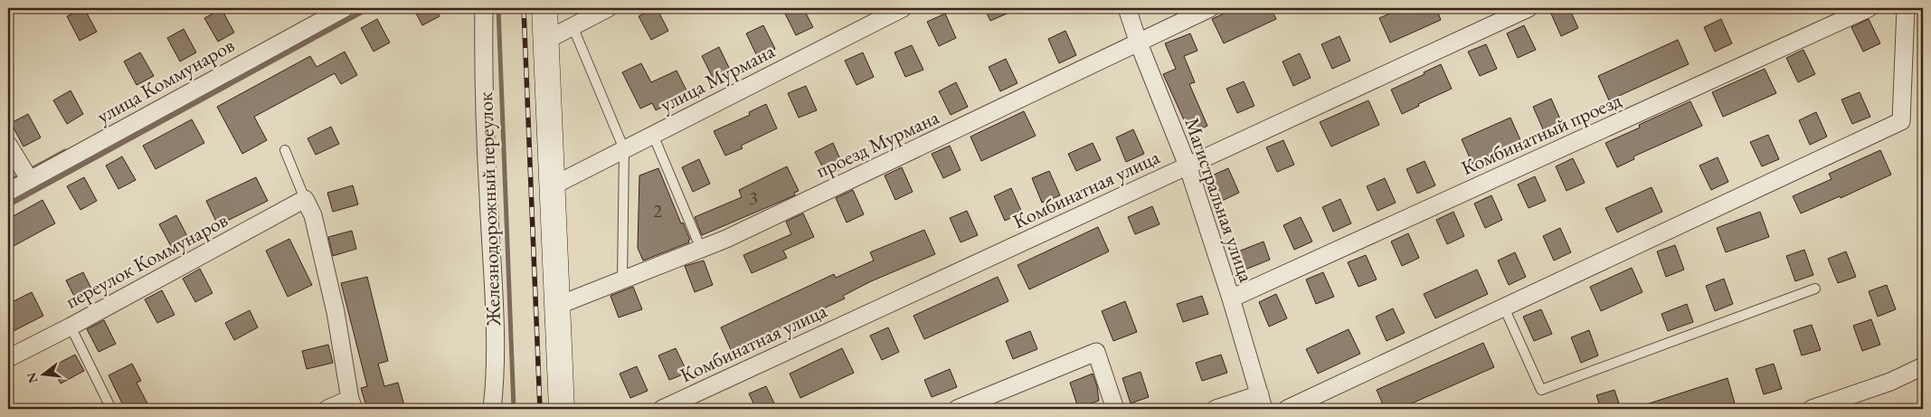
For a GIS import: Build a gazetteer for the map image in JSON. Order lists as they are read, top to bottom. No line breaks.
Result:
{"streets":{"street":["улица Мурмана","улица Коммунаров","Комбинатный проезд","проезд Мурмана","Комбинатная улица","Магистральная улица","Железнодорожный переулок","переулок Коммунаров"]},"crossings":[["Комбинатный проезд","Магистральная улица"],["проезд Мурмана","Магистральная улица"],["Комбинатная улица","Магистральная улица"]],"house_numbers":["3","2"],"north":"left"}
